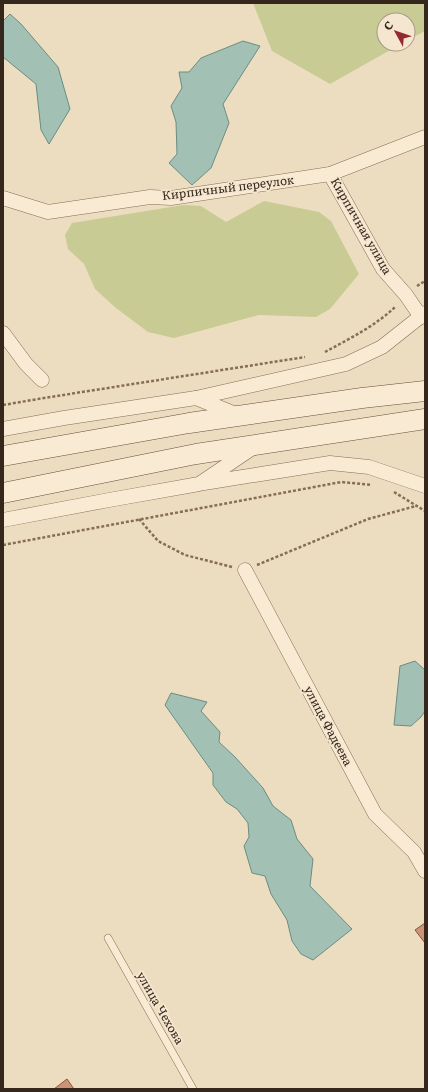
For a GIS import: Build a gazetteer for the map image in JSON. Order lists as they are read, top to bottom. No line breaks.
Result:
{"streets":{"street":["Кирпичный переулок","Кирпичная улица","улица Фадеева"],"lane":["улица Чехова"]},"crossings":[["Кирпичный переулок","Кирпичная улица"]],"north":"top left"}
